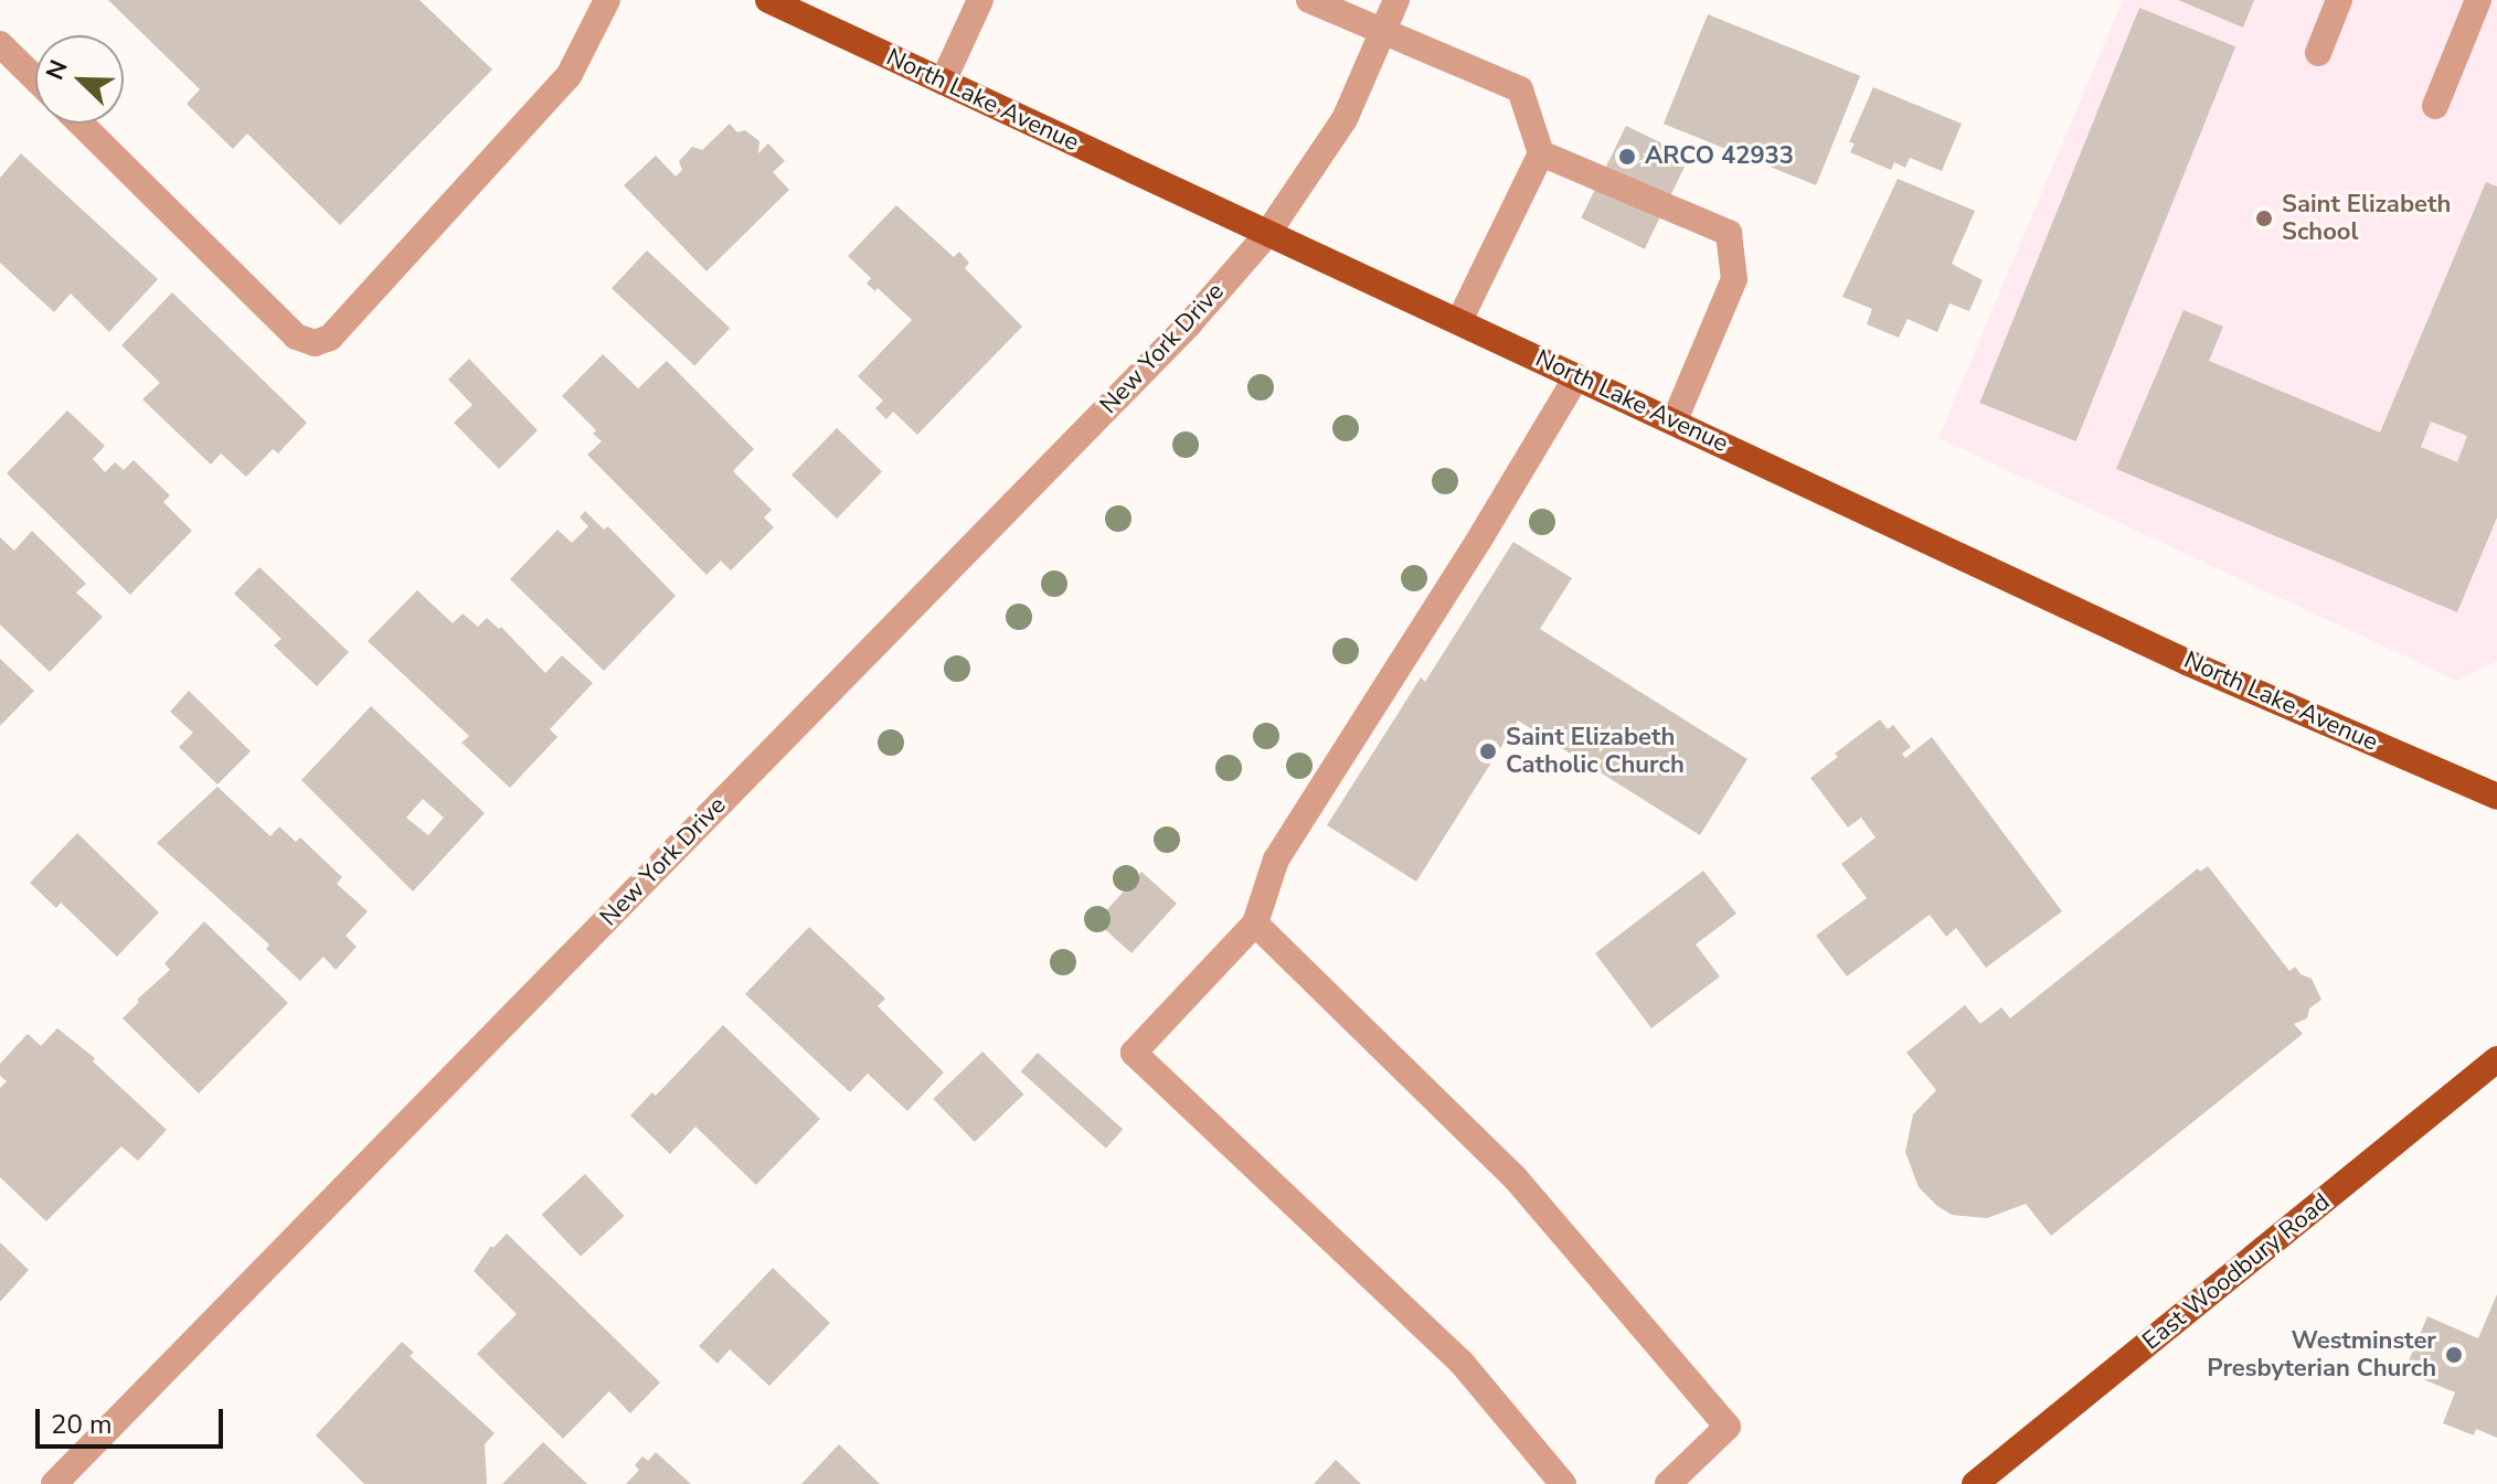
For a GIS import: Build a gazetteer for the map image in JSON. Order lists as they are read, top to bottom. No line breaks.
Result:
{"streets":{"main road":["North Lake Avenue","East Woodbury Road"],"street":["New York Drive"]},"crossings":[["North Lake Avenue","New York Drive"]],"places":["ARCO 42933","Saint Elizabeth School","Saint Elizabeth Catholic Church","Westminster Presbyterian Church"],"scale_bar":"20 m","north":"top left"}
